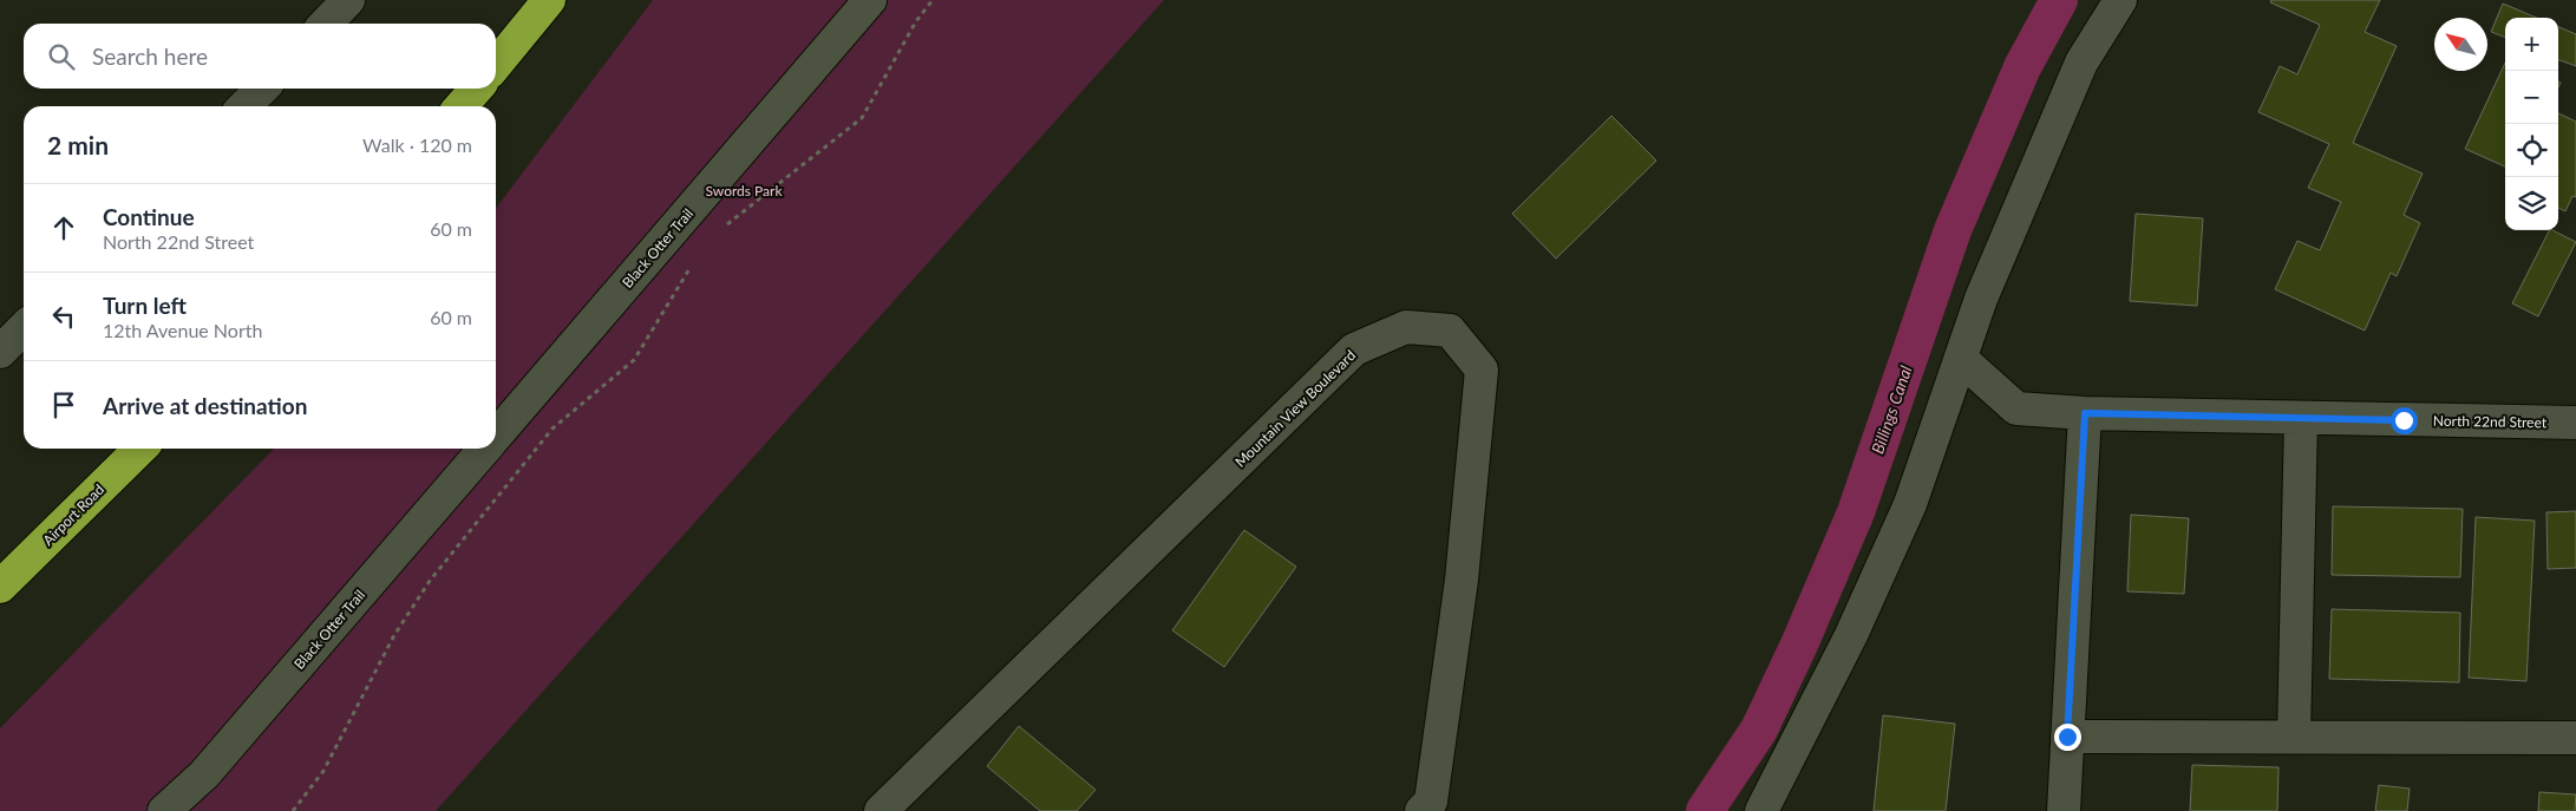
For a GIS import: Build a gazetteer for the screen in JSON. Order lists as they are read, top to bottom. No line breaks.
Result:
{"streets":{"highway":["Airport Road"],"street":["Black Otter Trail","Mountain View Boulevard","North 22nd Street"]},"water":["Billings Canal"],"parks":["Swords Park"],"north":"top left","page":{"map_buttons":["+","−"],"search":"Search here","heading":["2 min","Walk · 120 m"],"list":[["Continue","North 22nd Street","60 m"],["Turn left","12th Avenue North","60 m"],"Arrive at destination"]}}
